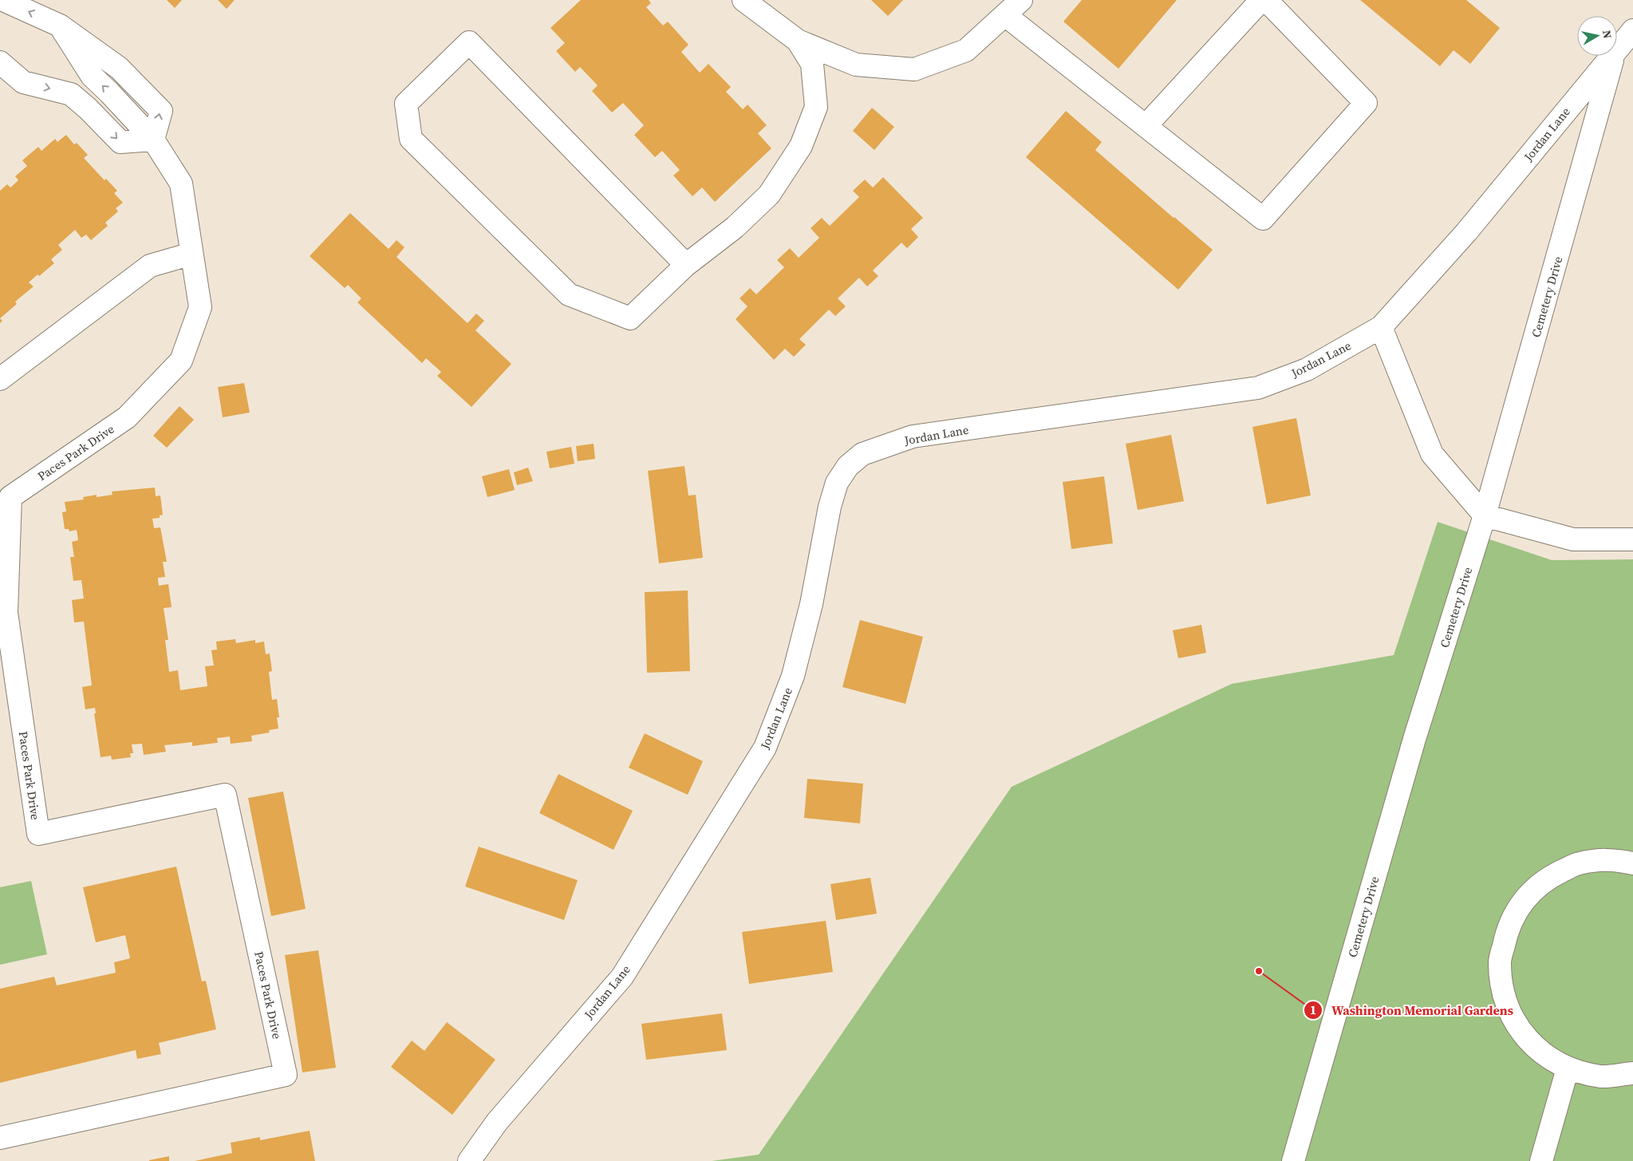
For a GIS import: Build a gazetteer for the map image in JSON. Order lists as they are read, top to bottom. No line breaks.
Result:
{"streets":{"street":["Jordan Lane","Cemetery Drive","Paces Park Drive"]},"places":["Washington Memorial Gardens"],"north":"right"}
